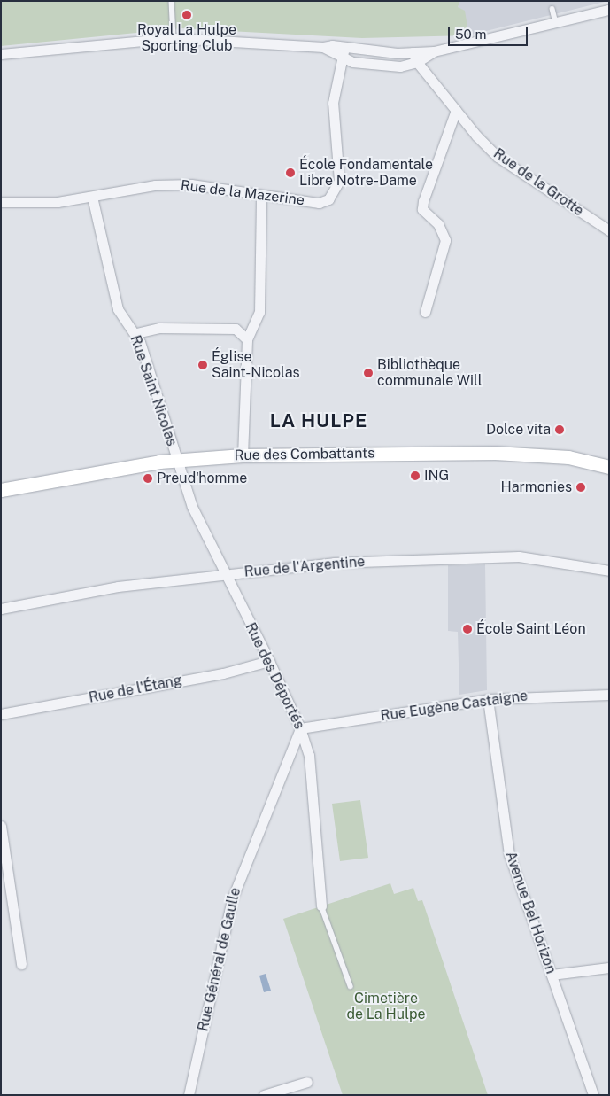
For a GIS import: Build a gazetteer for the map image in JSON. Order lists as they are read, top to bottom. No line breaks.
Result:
{"streets":{"main road":["Rue des Combattants"],"street":["Rue de la Grotte","Rue de la Mazerine","Rue Saint Nicolas","Rue de l'Argentine","Rue des Déportés","Rue de l'Étang","Rue Eugène Castaigne","Avenue Bel Horizon","Rue Général de Gaulle"]},"crossings":[["Rue de la Mazerine","Rue Saint Nicolas"],["Rue Saint Nicolas","Rue des Combattants"],["Rue Saint Nicolas","Rue des Déportés"],["Rue des Combattants","Rue des Déportés"],["Rue de l'Argentine","Rue des Déportés"],["Rue des Déportés","Rue de l'Étang"],["Rue des Déportés","Rue Eugène Castaigne"],["Rue des Déportés","Rue Général de Gaulle"],["Rue Eugène Castaigne","Avenue Bel Horizon"],["Rue Eugène Castaigne","Rue Général de Gaulle"]],"districts":["LA HULPE"],"parks":["Cimetière de La Hulpe"],"places":["Royal La Hulpe Sporting Club","École Fondamentale Libre Notre-Dame","Église Saint-Nicolas","Bibliothèque communale Will","Dolce vita","ING","Preud'homme","Harmonies","École Saint Léon"],"scale_bar":"50 m"}
